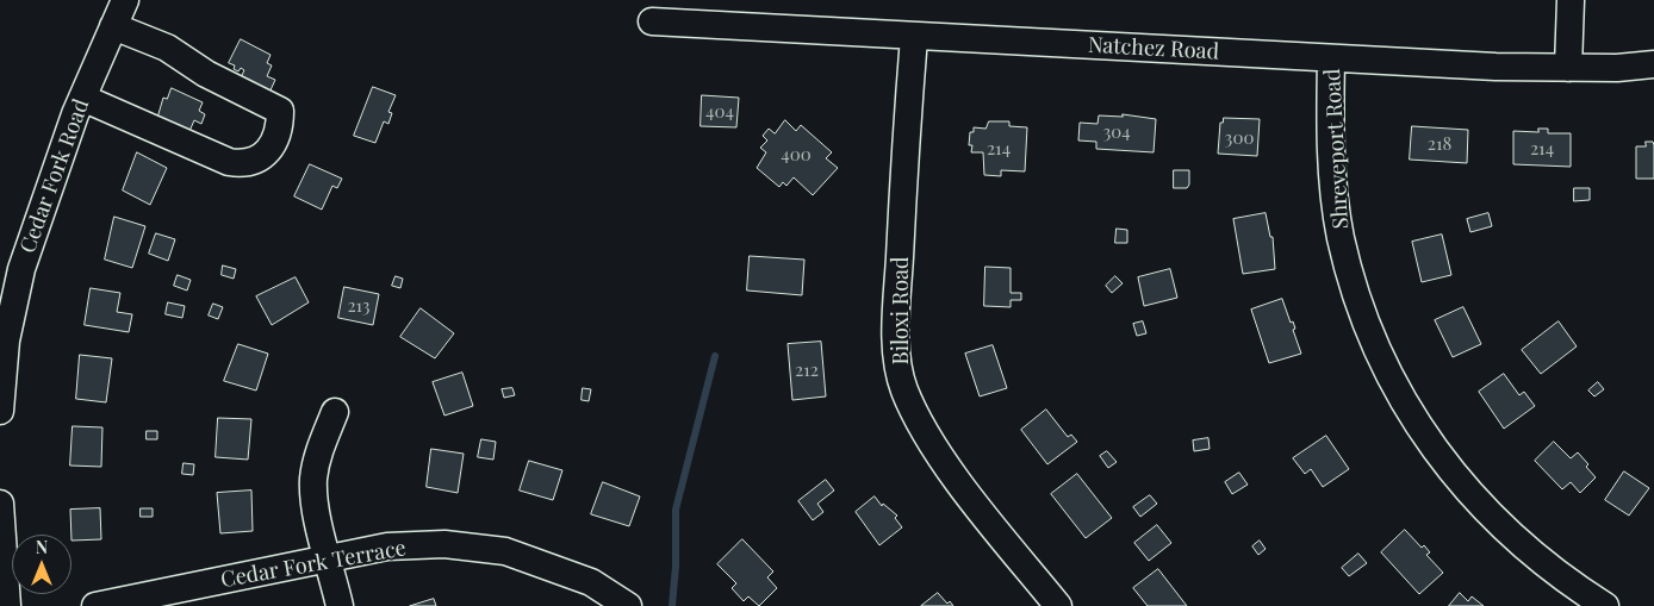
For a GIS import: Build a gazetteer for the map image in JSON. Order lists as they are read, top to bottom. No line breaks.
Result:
{"streets":{"street":["Natchez Road","Shreveport Road","Cedar Fork Road","Biloxi Road","Cedar Fork Terrace"]},"crossings":[["Natchez Road","Shreveport Road"],["Natchez Road","Biloxi Road"]],"house_numbers":["404","304","300","218","214","214","400","213","212"],"north":"top"}
